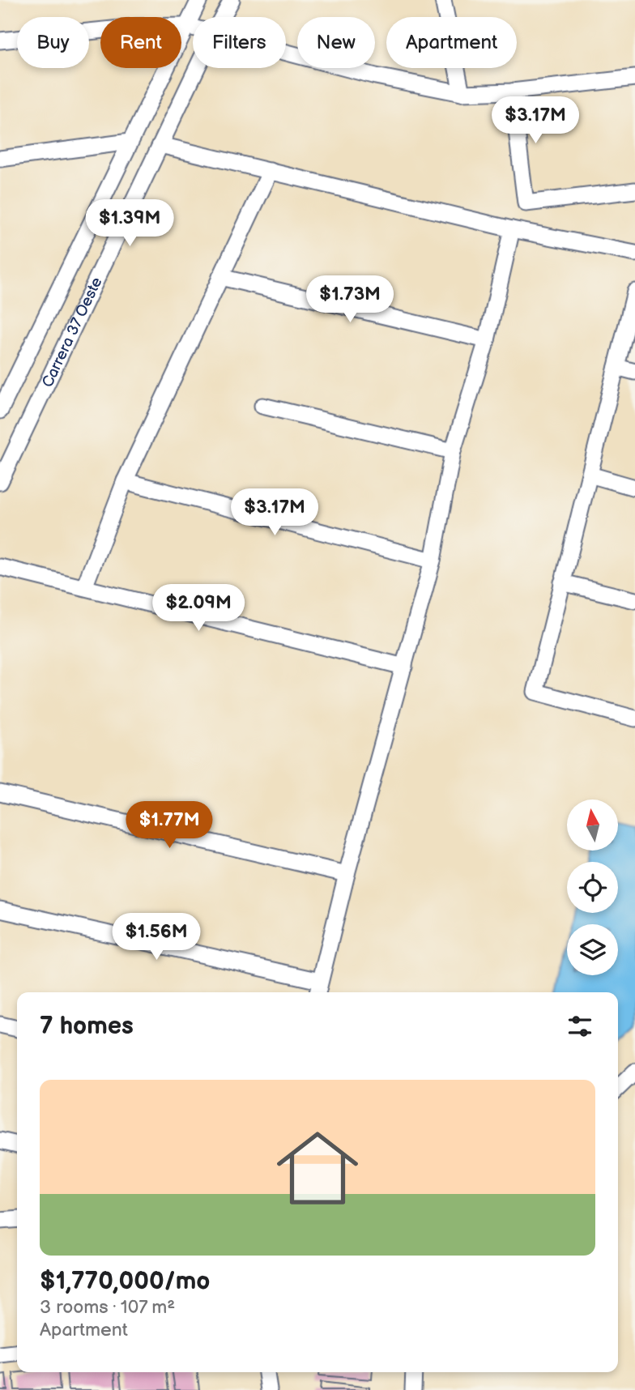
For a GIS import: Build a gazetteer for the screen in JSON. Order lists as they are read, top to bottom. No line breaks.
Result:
{"streets":{"street":["Carrera 37 Oeste"]},"north":"top","page":{"chip":["Buy","Rent","Filters","New","Apartment"],"price":["$3.17M","$1.39M","$1.73M","$3.17M","$2.09M","$1.77M","$1.56M"],"heading":"7 homes","list":[{"name":"$1,770,000/mo","note":"3 rooms · 107 m² · Apartment"}]}}
